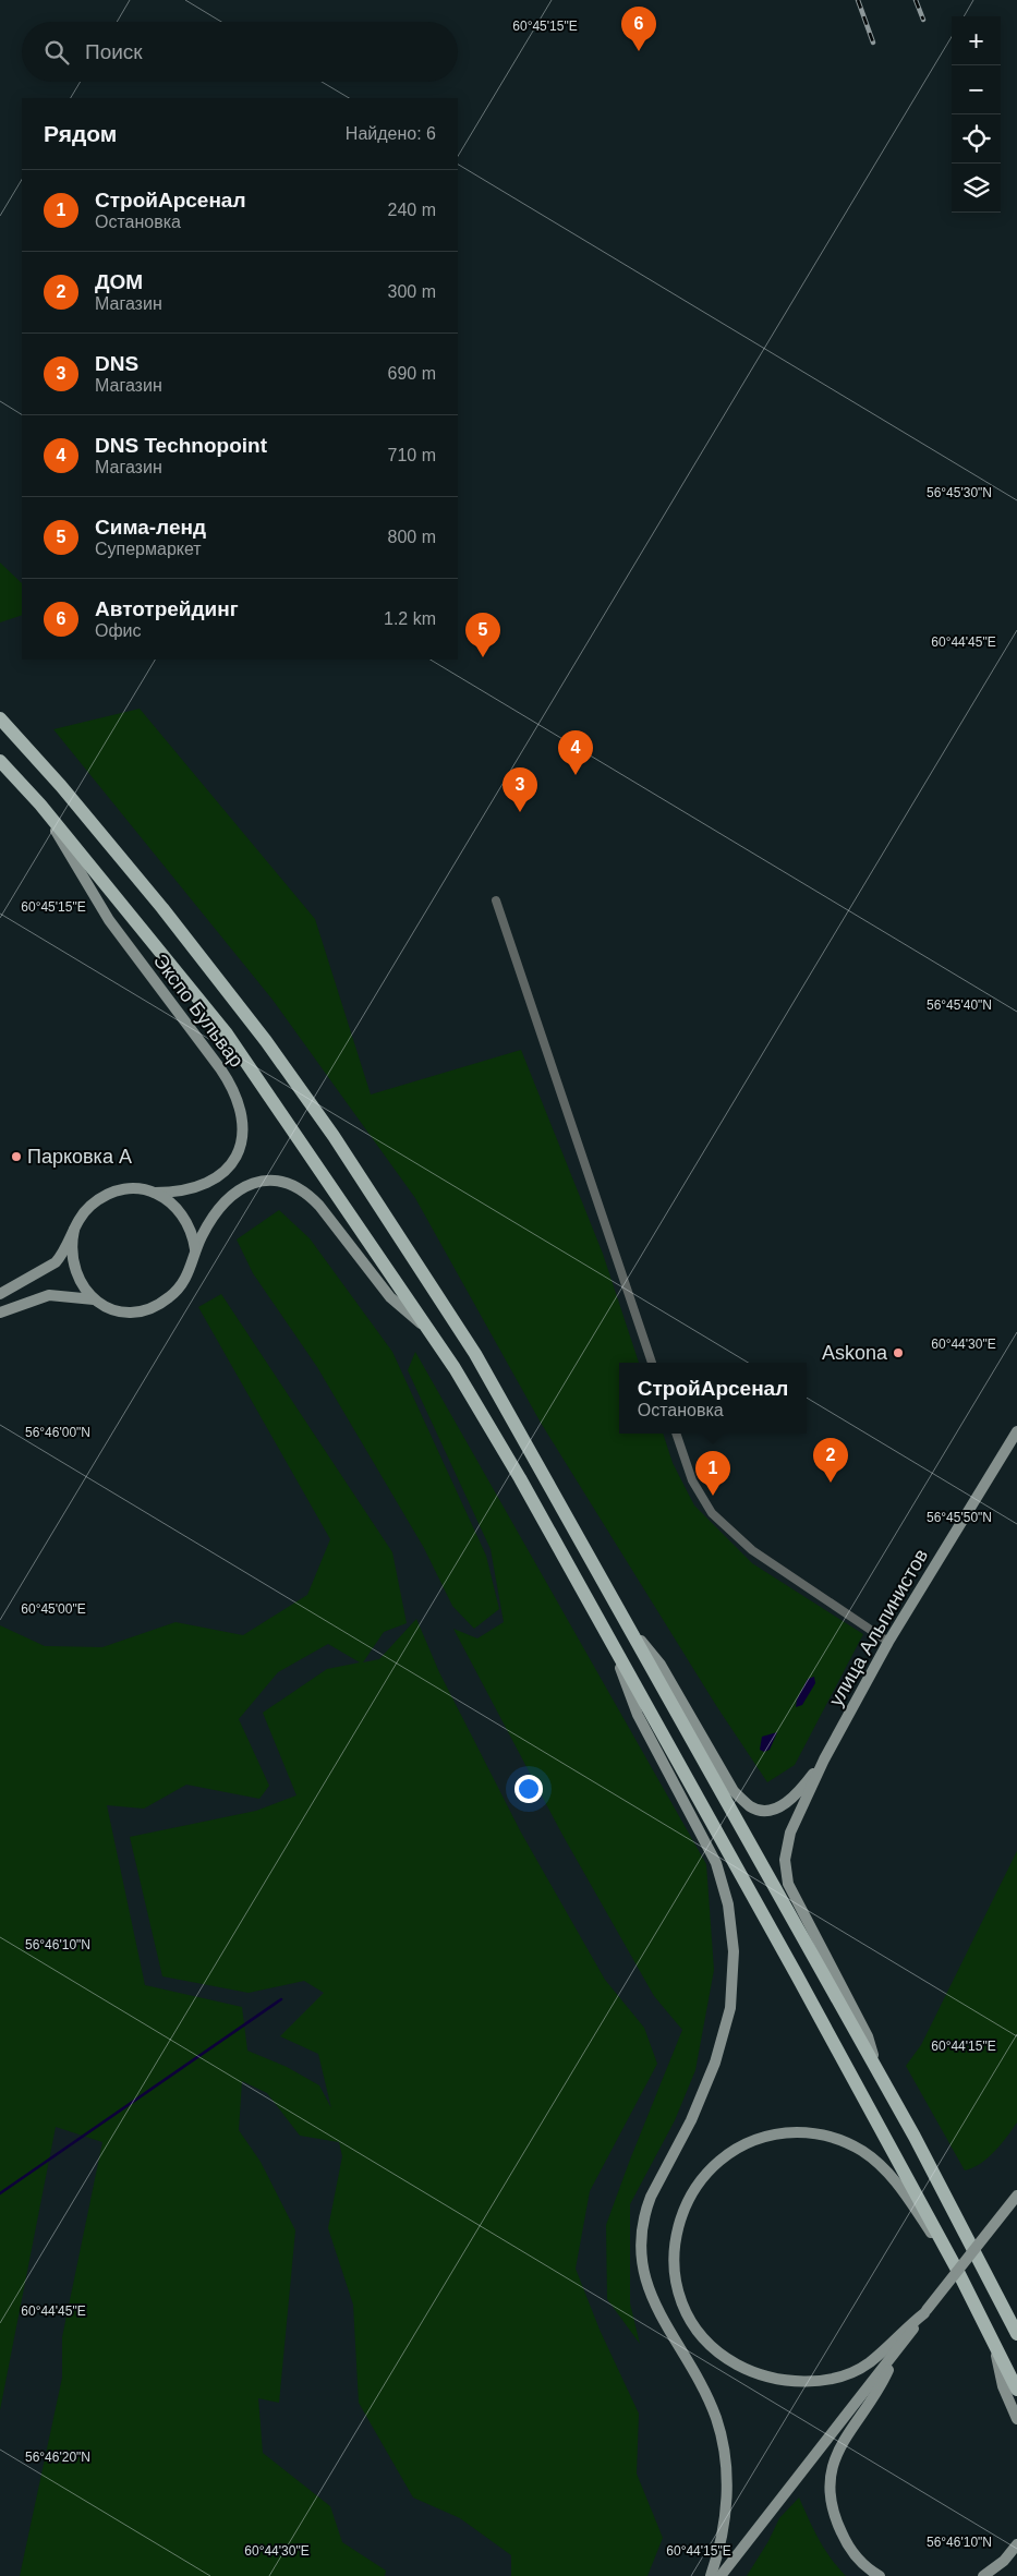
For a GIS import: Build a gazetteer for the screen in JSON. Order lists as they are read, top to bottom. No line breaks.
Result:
{"streets":{"main road":["Экспо Бульвар","улица Альпинистов"]},"places":["Парковка A","Askona"],"page":{"pins":["6","5","4","3","2","1"],"map_buttons":["+","−"],"search":"Поиск","heading":["Рядом","Найдено: 6"],"list":[{"mark":"1","name":"СтройАрсенал","note":"Остановка","value":"240 m"},{"mark":"2","name":"ДОМ","note":"Магазин","value":"300 m"},{"mark":"3","name":"DNS","note":"Магазин","value":"690 m"},{"mark":"4","name":"DNS Technopoint","note":"Магазин","value":"710 m"},{"mark":"5","name":"Сима-ленд","note":"Супермаркет","value":"800 m"},{"mark":"6","name":"Автотрейдинг","note":"Офис","value":"1.2 km"}],"popup":["СтройАрсенал","Остановка"]},"coordinates":["60°45'15\"E","56°45'30\"N","60°44'45\"E","56°45'40\"N","60°44'30\"E","56°46'00\"N","56°45'50\"N","60°45'00\"E","56°46'10\"N","60°44'15\"E","56°46'20\"N"]}
